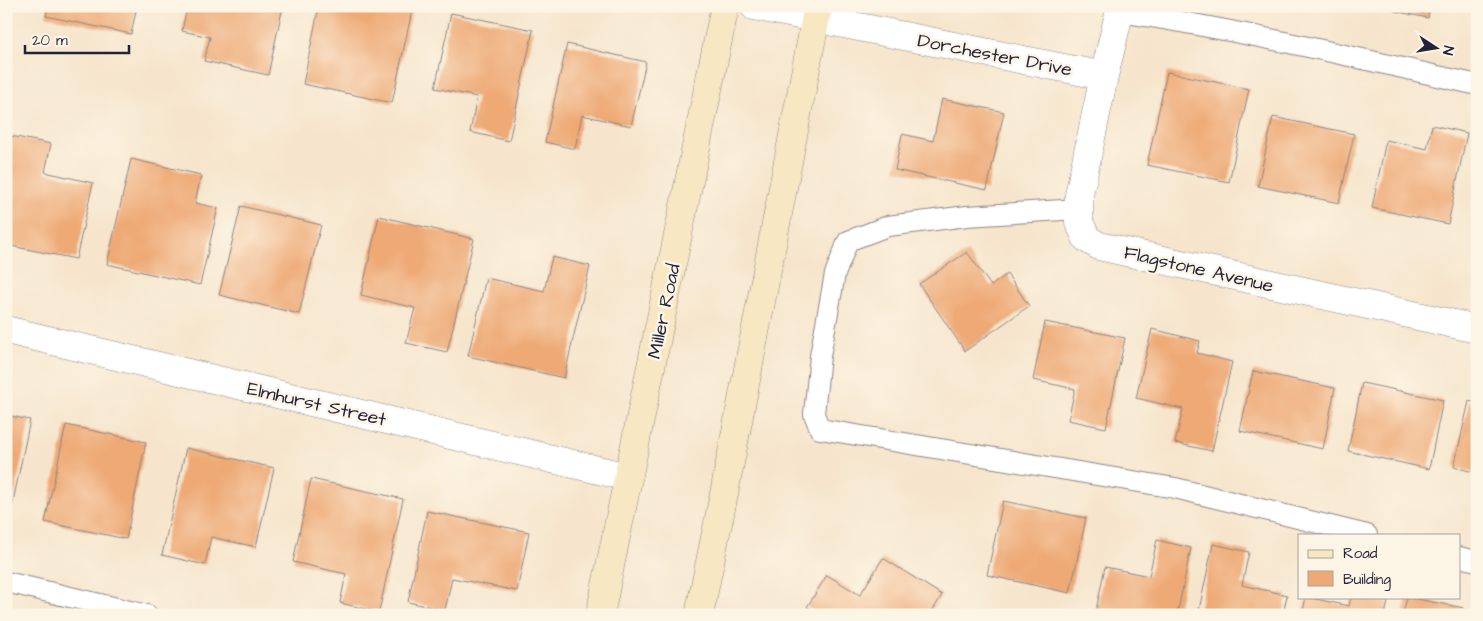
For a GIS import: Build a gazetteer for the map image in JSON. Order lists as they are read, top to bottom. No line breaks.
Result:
{"streets":{"main road":["Miller Road"],"street":["Dorchester Drive","Flagstone Avenue","Elmhurst Street"]},"crossings":[["Dorchester Drive","Flagstone Avenue"],["Miller Road","Elmhurst Street"]],"legend":["Road","Building"],"scale_bar":"20 m","north":"right"}
